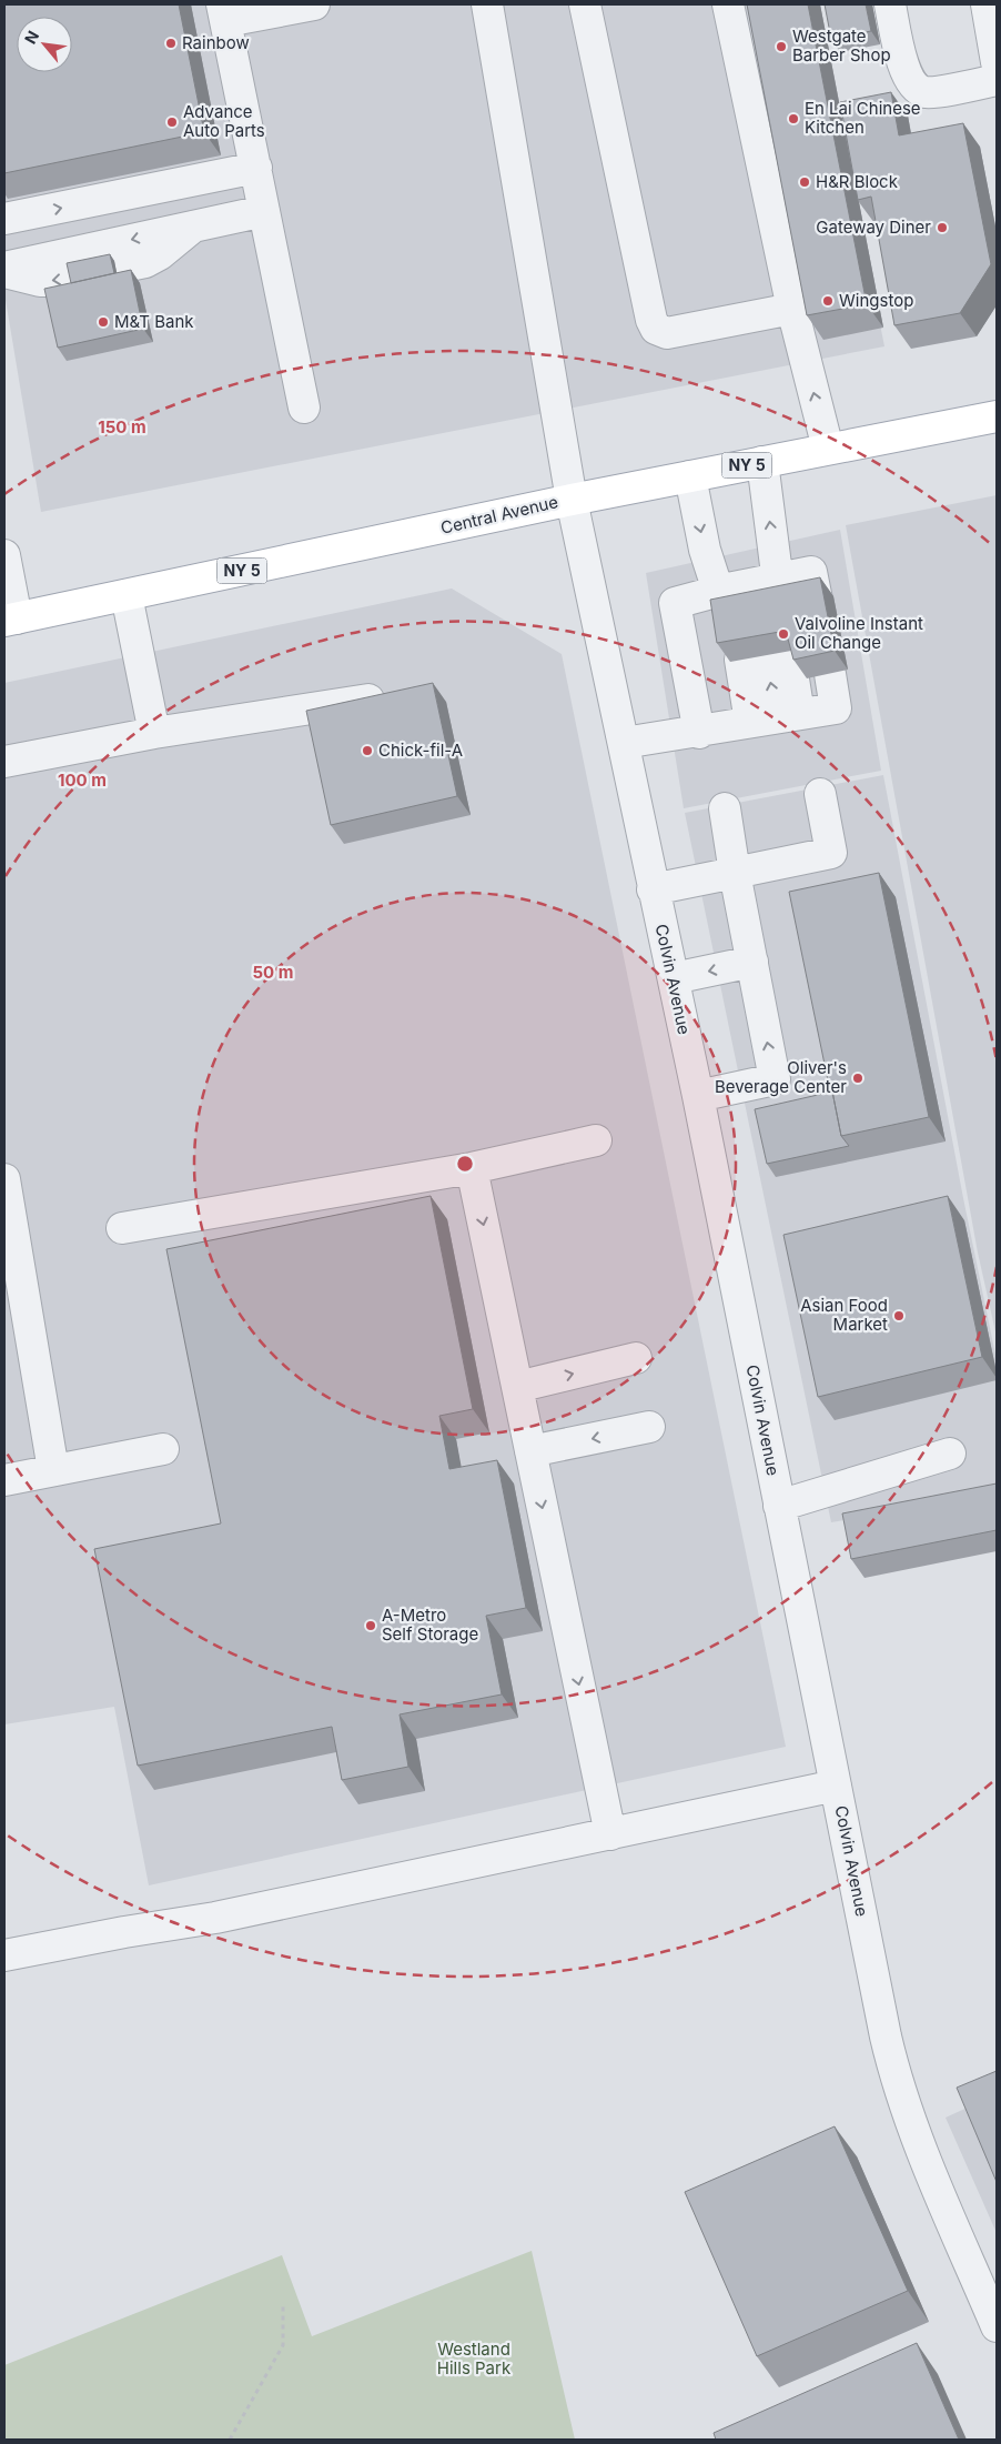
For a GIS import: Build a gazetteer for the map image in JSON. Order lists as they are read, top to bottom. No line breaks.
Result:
{"streets":{"main road":["NY 5","Central Avenue"],"street":["Colvin Avenue"]},"crossings":[["Central Avenue","Colvin Avenue"]],"parks":["Westland Hills Park"],"places":["Rainbow","Westgate Barber Shop","En Lai Chinese Kitchen","Advance Auto Parts","H&R Block","Gateway Diner","Wingstop","M&T Bank","Valvoline Instant Oil Change","Chick-fil-A","Oliver's Beverage Center","Asian Food Market","A-Metro Self Storage"],"north":"top left","rings":["150 m","100 m","50 m"]}
